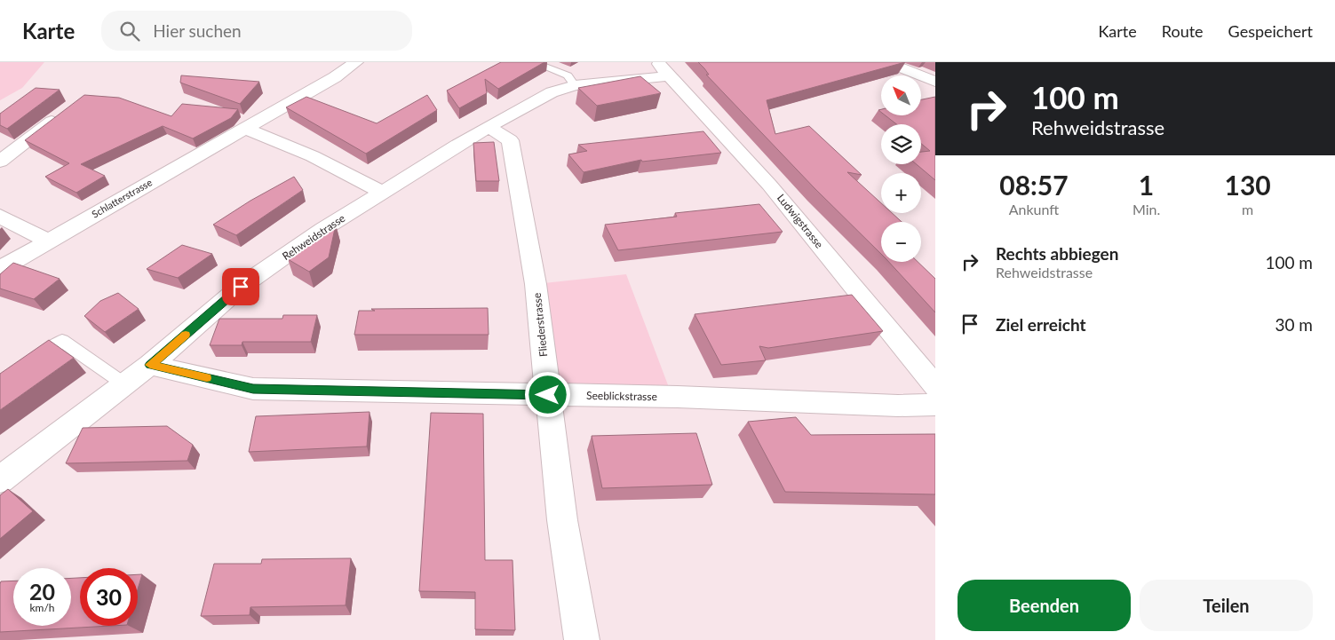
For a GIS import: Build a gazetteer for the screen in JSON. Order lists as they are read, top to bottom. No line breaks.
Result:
{"streets":{"street":["Schlatterstrasse","Ludwigstrasse","Rehweidstrasse","Fliederstrasse","Seeblickstrasse"]},"crossings":[["Ludwigstrasse","Rehweidstrasse"],["Rehweidstrasse","Fliederstrasse"],["Rehweidstrasse","Seeblickstrasse"],["Fliederstrasse","Seeblickstrasse"]],"north":"top left","page":{"header":"Karte","search":"Hier suchen","nav":["Karte","Route","Gespeichert"],"turn":["100 m","Rehweidstrasse"],"map_buttons":["+","−"],"eta":["08:57","Ankunft","1","Min.","130","m"],"list":[{"name":"Rechts abbiegen","note":"Rehweidstrasse","value":"100 m"},{"name":"Ziel erreicht","value":"30 m"}],"speed":"20 km/h","limit":"30","buttons":["Beenden","Teilen"]}}
